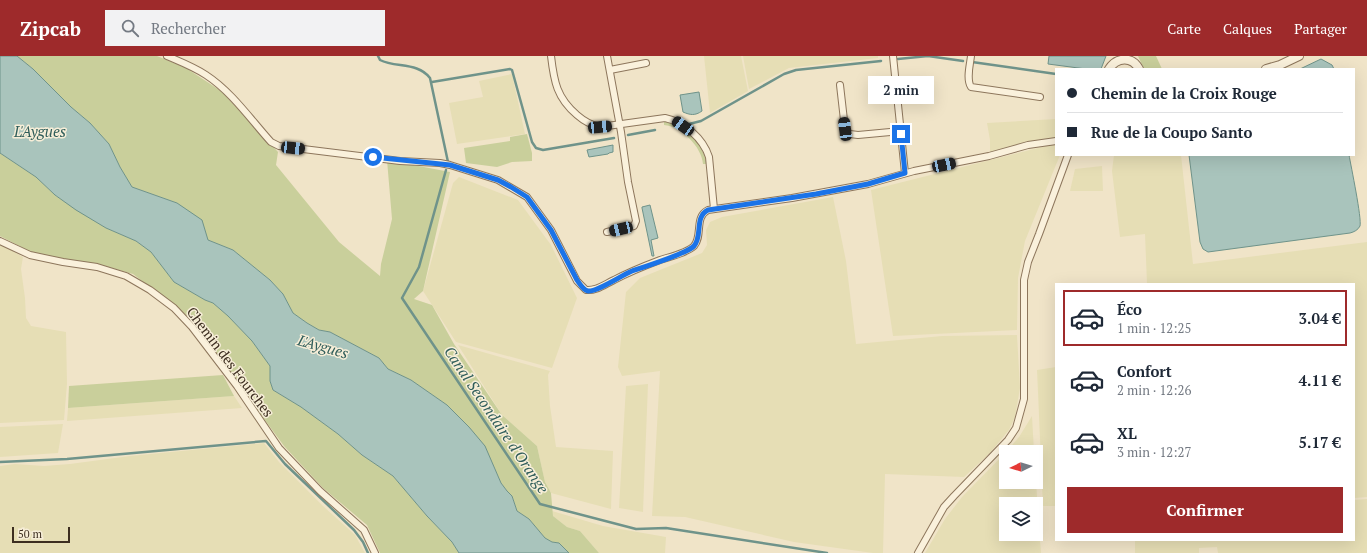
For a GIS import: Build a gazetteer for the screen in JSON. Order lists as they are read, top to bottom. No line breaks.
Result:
{"streets":{"street":["Chemin des Fourches"]},"water":["L'Aygues","Canal Secondaire d'Orange"],"scale_bar":"50 m","north":"left","page":{"header":"Zipcab","search":"Rechercher","nav":["Carte","Calques","Partager"],"banner":["Chemin de la Croix Rouge","Rue de la Coupo Santo"],"bubble":"2 min","list":[{"name":"Éco","note":"1 min · 12:25","value":"3.04 €"},{"name":"Confort","note":"2 min · 12:26","value":"4.11 €"},{"name":"XL","note":"3 min · 12:27","value":"5.17 €"}],"buttons":"Confirmer","scale":"50 m"}}
